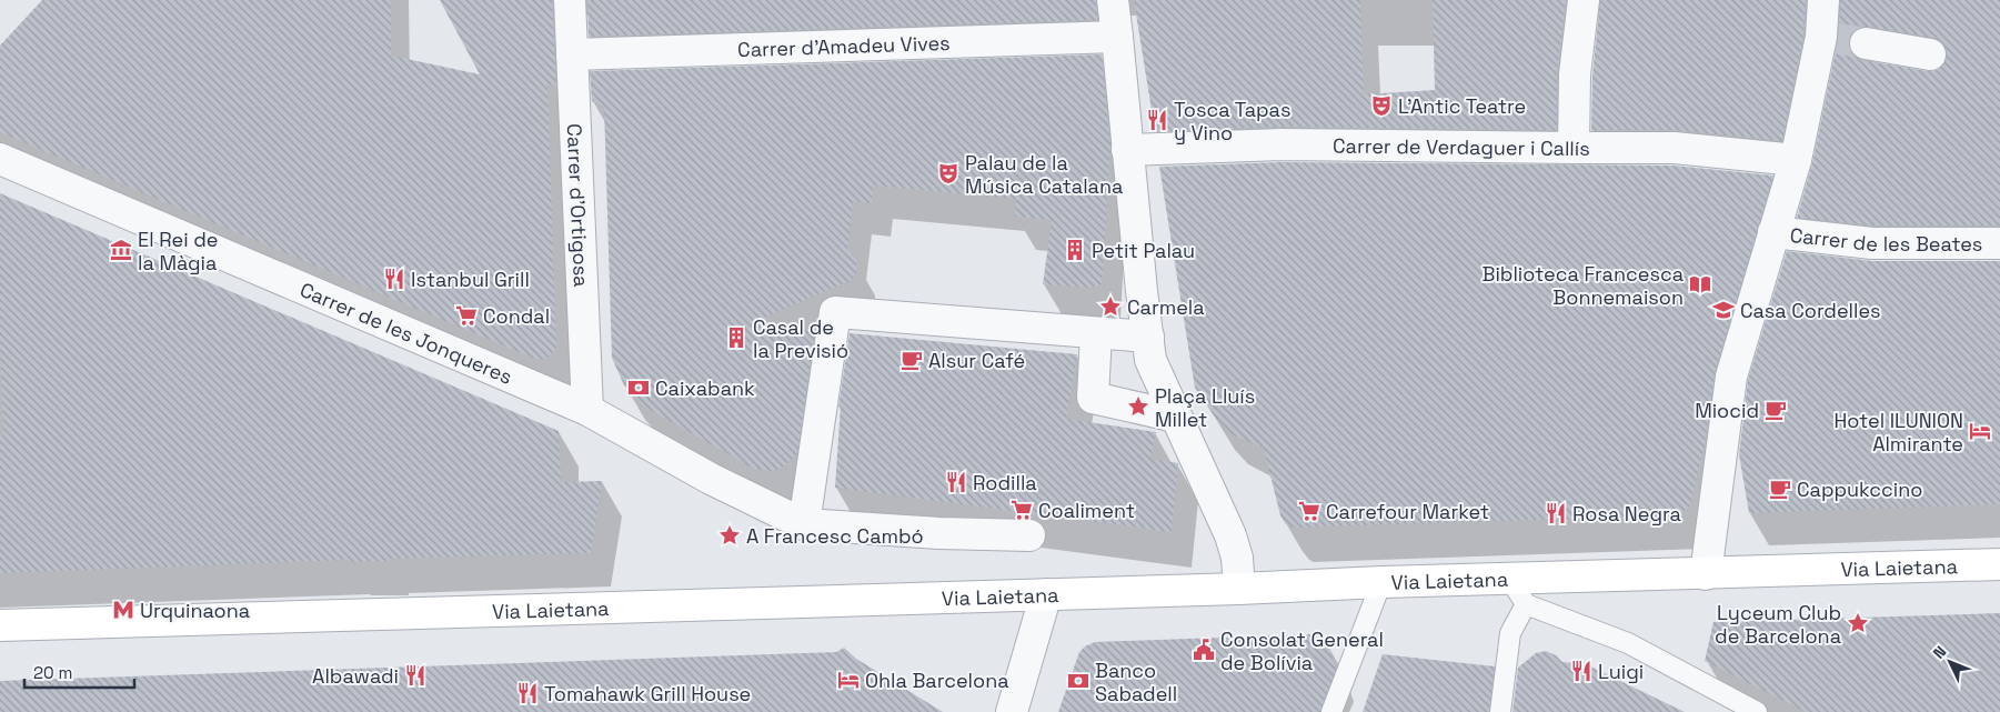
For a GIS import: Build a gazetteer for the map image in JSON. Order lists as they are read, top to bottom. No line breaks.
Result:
{"streets":{"main road":["Via Laietana"],"street":["Carrer d'Amadeu Vives","Carrer de Verdaguer i Callís","Carrer d'Ortigosa","Carrer de les Beates","Carrer de les Jonqueres"]},"crossings":[["Carrer d'Amadeu Vives","Carrer d'Ortigosa"],["Carrer d'Ortigosa","Carrer de les Jonqueres"]],"places":{"theatre":["L'Antic Teatre","Palau de la Música Catalana"],"restaurant":["Tosca Tapas y Vino","Istanbul Grill","Rodilla","Rosa Negra","Luigi","Albawadi","Tomahawk Grill House"],"museum":["El Rei de la Màgia"],"building":["Petit Palau","Casal de la Previsió"],"library":["Biblioteca Francesca Bonnemaison"],"place":["Carmela","Plaça Lluís Millet","A Francesc Cambó","Lyceum Club de Barcelona"],"school or university":["Casa Cordelles"],"supermarket":["Condal","Coaliment","Carrefour Market"],"cafe":["Alsur Café","Miocid","Cappukccino"],"bank":["Caixabank","Banco Sabadell"],"hotel":["Hotel ILUNION Almirante","Ohla Barcelona"],"metro station":["Urquinaona"],"public building":["Consolat General de Bolívia"]},"scale_bar":"20 m","north":"top left"}
